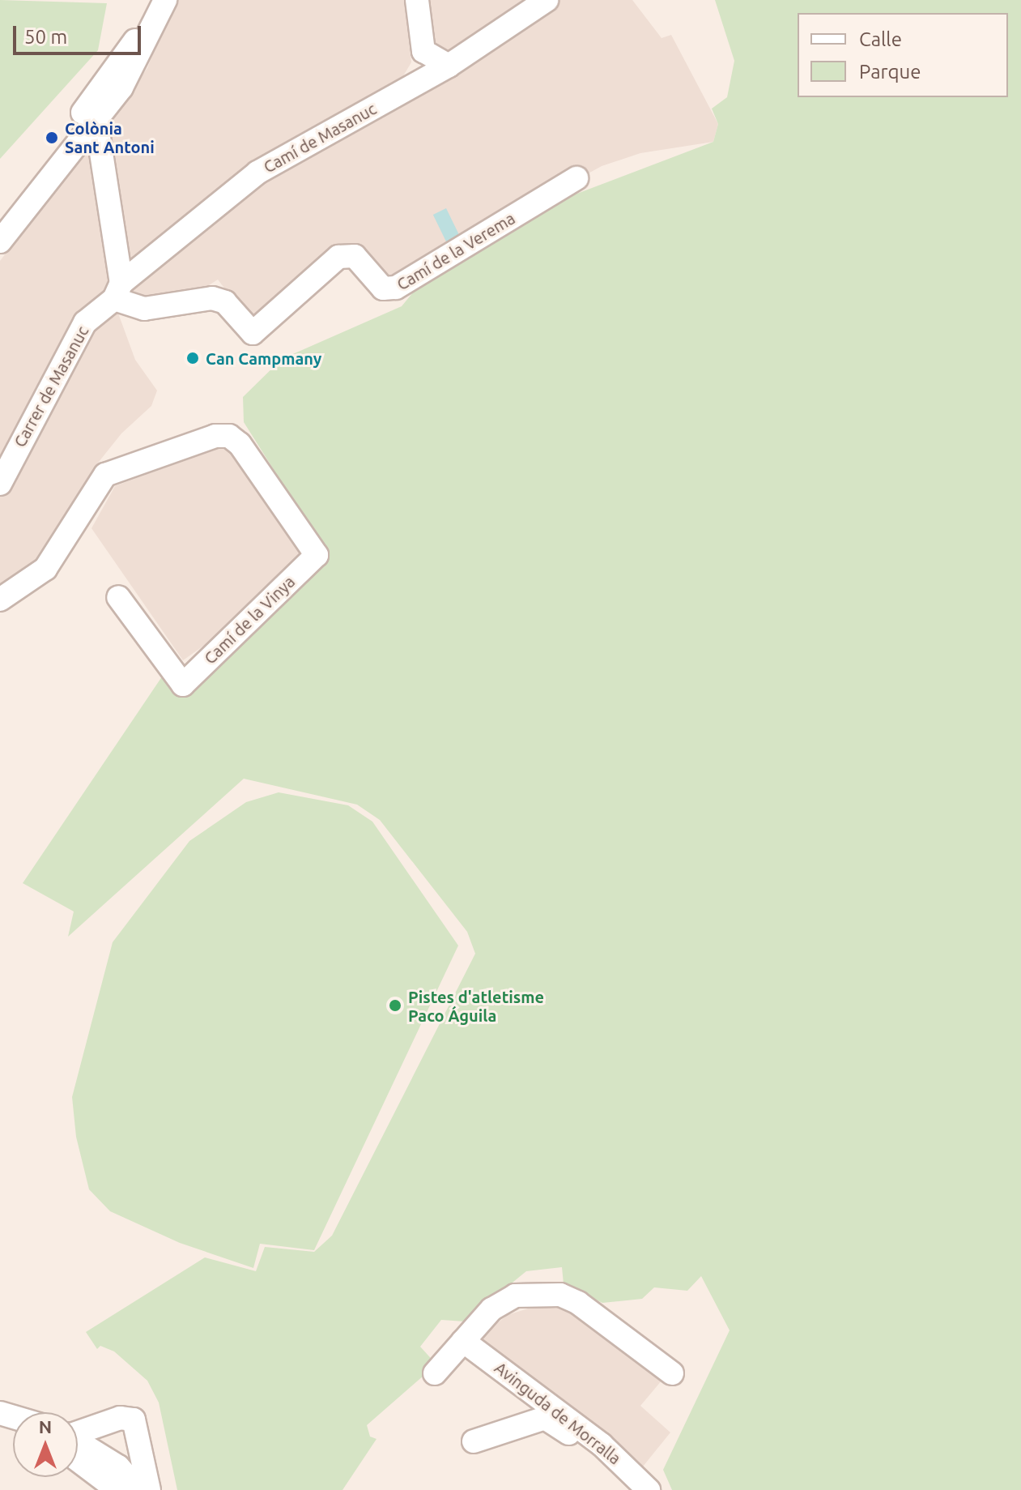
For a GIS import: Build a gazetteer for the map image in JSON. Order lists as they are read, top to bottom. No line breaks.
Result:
{"streets":{"street":["Camí de Masanuc","Camí de la Verema","Carrer de Masanuc","Camí de la Vinya","Avinguda de Morralla"]},"crossings":[["Camí de Masanuc","Camí de la Verema"],["Camí de Masanuc","Carrer de Masanuc"],["Camí de la Verema","Carrer de Masanuc"]],"places":["Colònia Sant Antoni","Can Campmany","Pistes d'atletisme Paco Águila"],"legend":["Calle","Parque"],"scale_bar":"50 m","north":"top"}
